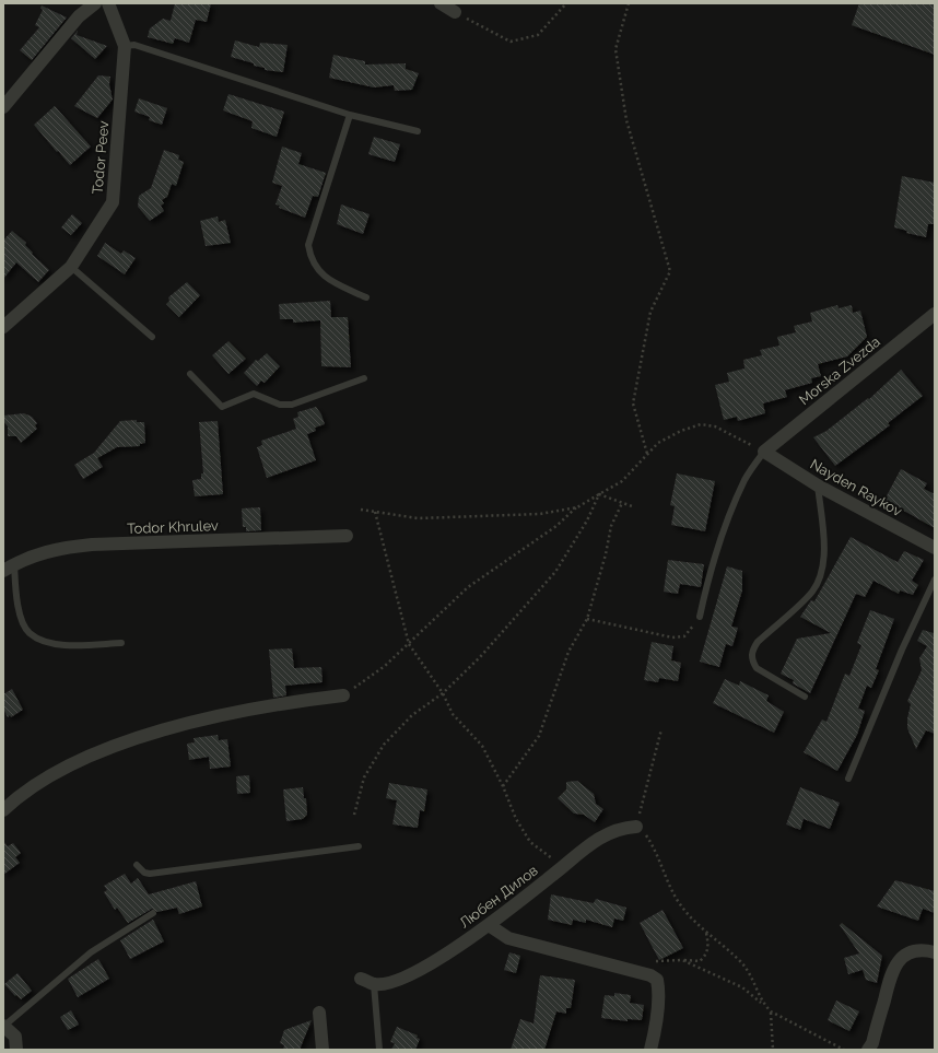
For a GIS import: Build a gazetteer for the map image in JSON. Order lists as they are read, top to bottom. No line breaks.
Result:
{"streets":{"street":["Todor Peev","Morska Zvezda","Nayden Raykov","Todor Khrulev","Любен Дилов"]},"crossings":[["Morska Zvezda","Nayden Raykov"]]}
